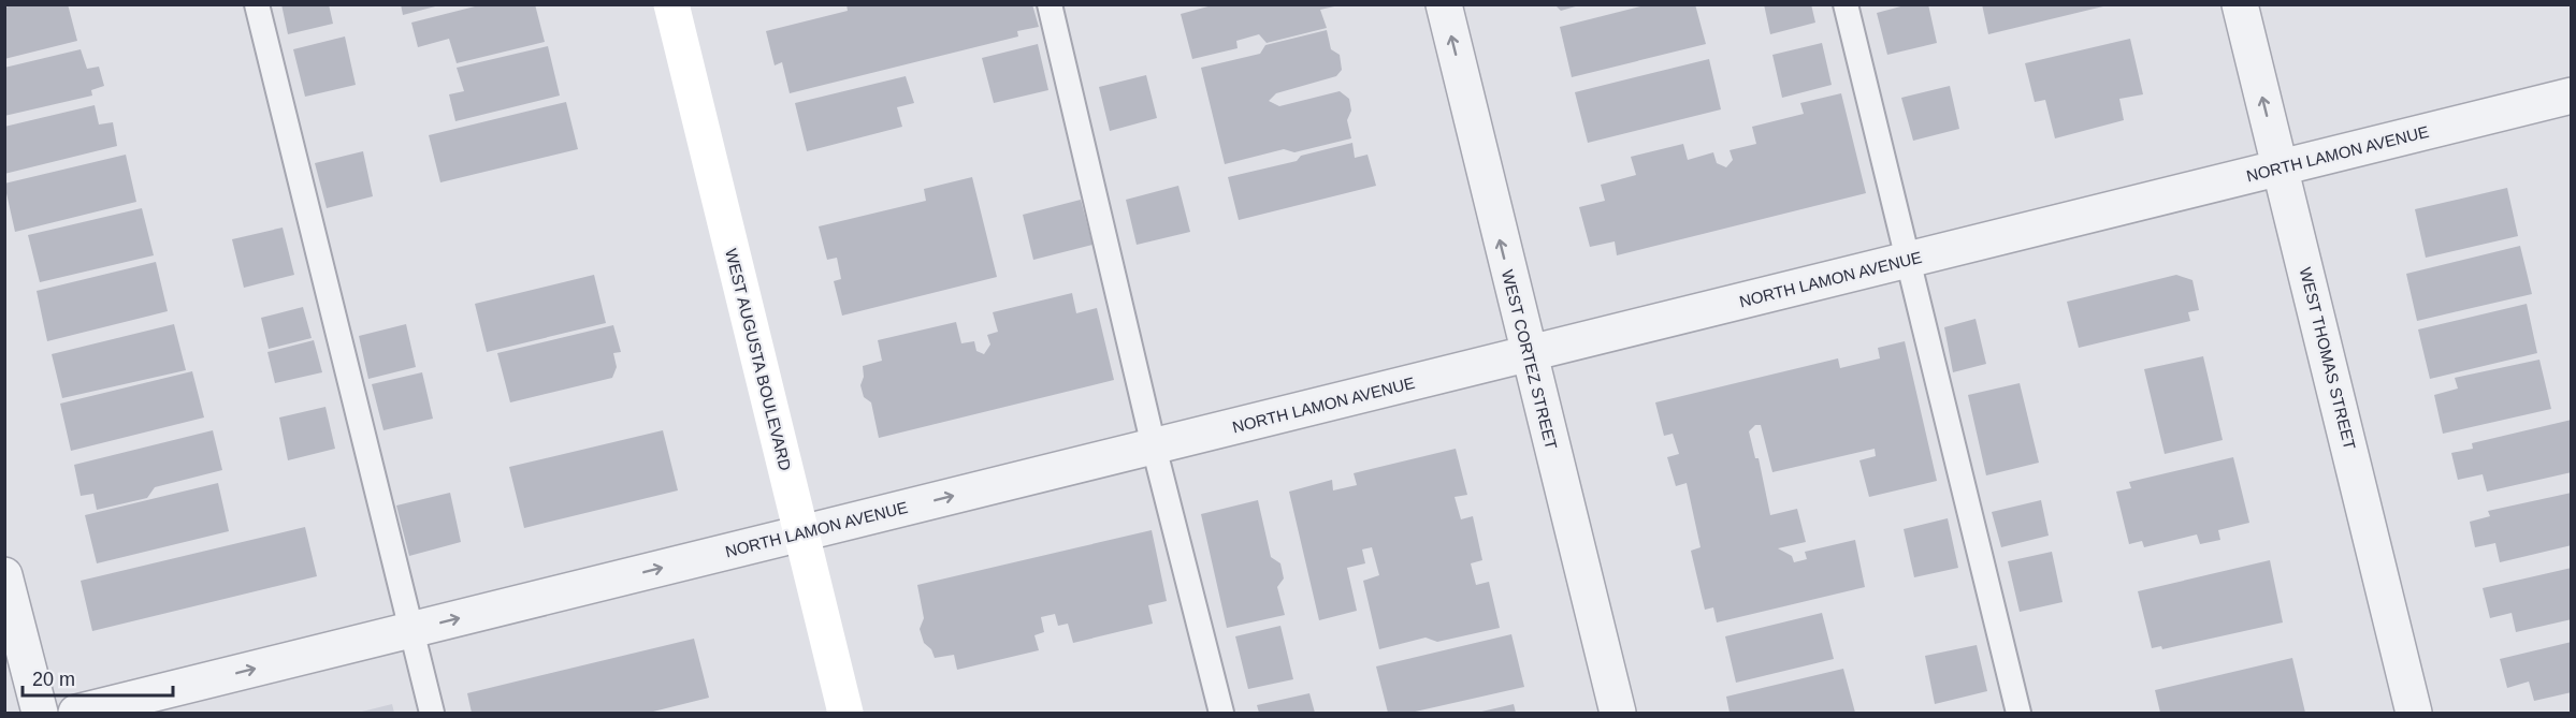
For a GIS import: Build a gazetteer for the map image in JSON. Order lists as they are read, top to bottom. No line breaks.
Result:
{"streets":{"street":["NORTH LAMON AVENUE","WEST THOMAS STREET","WEST AUGUSTA BOULEVARD","WEST CORTEZ STREET"]},"crossings":[["NORTH LAMON AVENUE","WEST THOMAS STREET"],["NORTH LAMON AVENUE","WEST AUGUSTA BOULEVARD"],["NORTH LAMON AVENUE","WEST CORTEZ STREET"]],"one_way":["NORTH LAMON AVENUE","WEST CORTEZ STREET"],"scale_bar":"20 m"}
